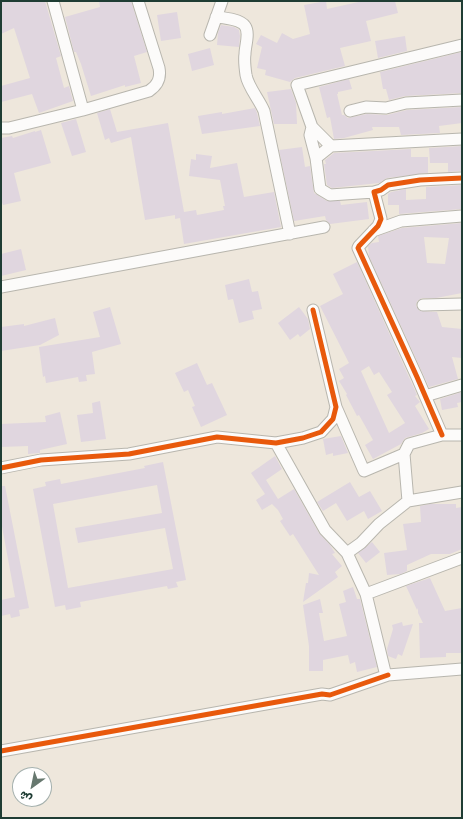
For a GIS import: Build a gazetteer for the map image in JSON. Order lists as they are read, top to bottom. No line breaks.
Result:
{"north":"bottom left"}
